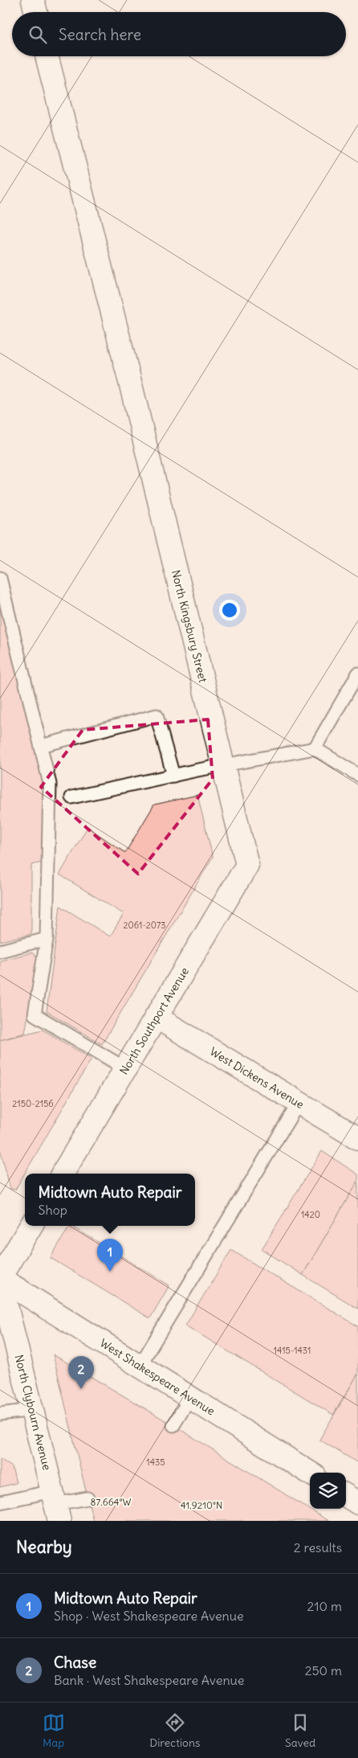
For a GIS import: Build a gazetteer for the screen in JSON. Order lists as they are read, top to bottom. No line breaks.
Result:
{"streets":{"street":["North Kingsbury Street","North Southport Avenue","West Dickens Avenue","West Shakespeare Avenue","North Clybourn Avenue"]},"crossings":[["North Kingsbury Street","North Southport Avenue"],["North Southport Avenue","West Dickens Avenue"],["West Shakespeare Avenue","North Clybourn Avenue"]],"house_numbers":["2061-2073","2150-2156","1420","1415-1431","1435"],"page":{"search":"Search here","popup":["Midtown Auto Repair","Shop"],"pins":["1","2"],"heading":["Nearby","2 results"],"list":[{"mark":"1","name":"Midtown Auto Repair","note":"Shop · West Shakespeare Avenue","value":"210 m"},{"mark":"2","name":"Chase","note":"Bank · West Shakespeare Avenue","value":"250 m"}],"nav":["Map","Directions","Saved"]},"coordinates":["87.664°W","41.9210°N"]}
